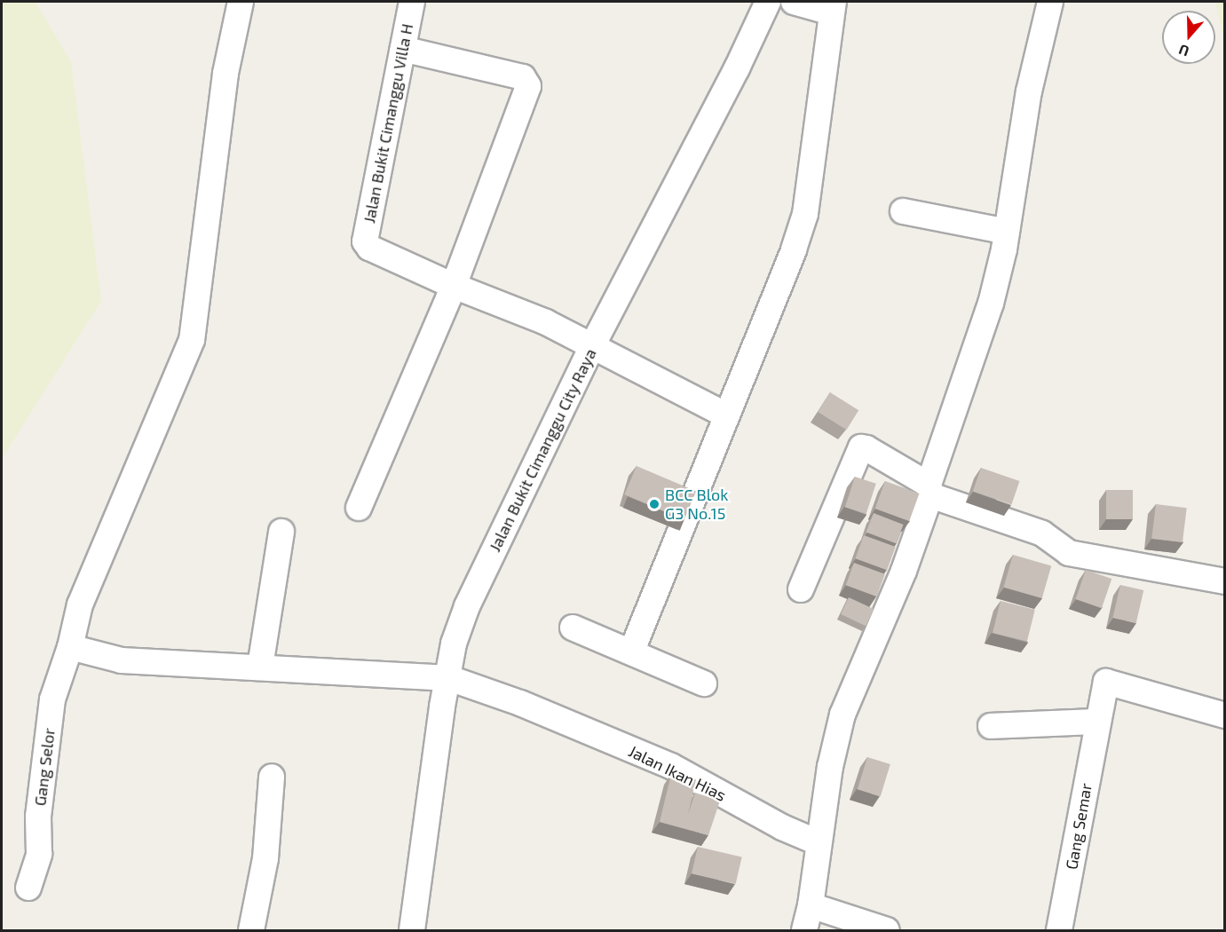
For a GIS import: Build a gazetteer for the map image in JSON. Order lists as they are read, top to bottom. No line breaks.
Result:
{"streets":{"street":["Jalan Bukit Cimanggu Villa H","Jalan Bukit Cimanggu City Raya","Gang Selor","Jalan Ikan Hias","Gang Semar"]},"crossings":[["Jalan Bukit Cimanggu City Raya","Jalan Ikan Hias"],["Gang Selor","Jalan Ikan Hias"]],"places":["BCC Blok G3 No.15"],"north":"bottom"}
